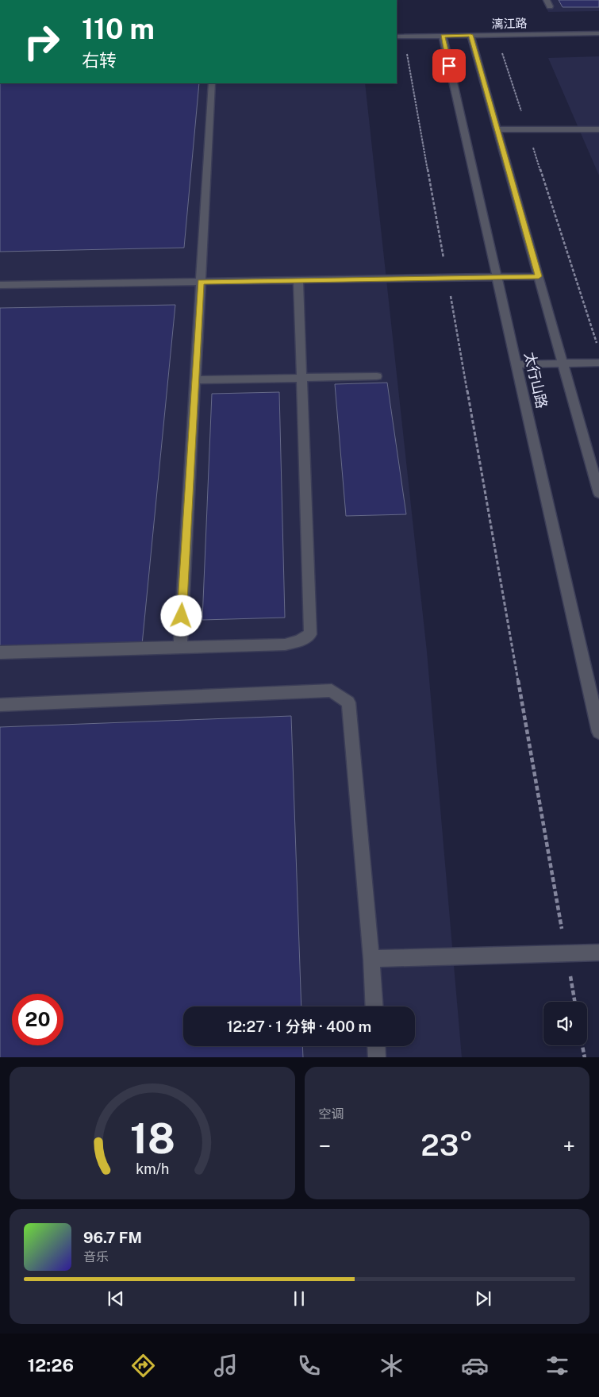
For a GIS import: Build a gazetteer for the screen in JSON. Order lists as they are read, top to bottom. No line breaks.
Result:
{"streets":{"street":["漓江路","太行山路"]},"crossings":[["漓江路","太行山路"]],"page":{"turn":["110 m","右转"],"limit":"20","trip":"12:27 · 1 分钟 · 400 m","tile":"空调","heat":["−","23°","+"],"song":["96.7 FM","音乐"],"tabs":"12:26","gauge":["18","km/h"]}}
